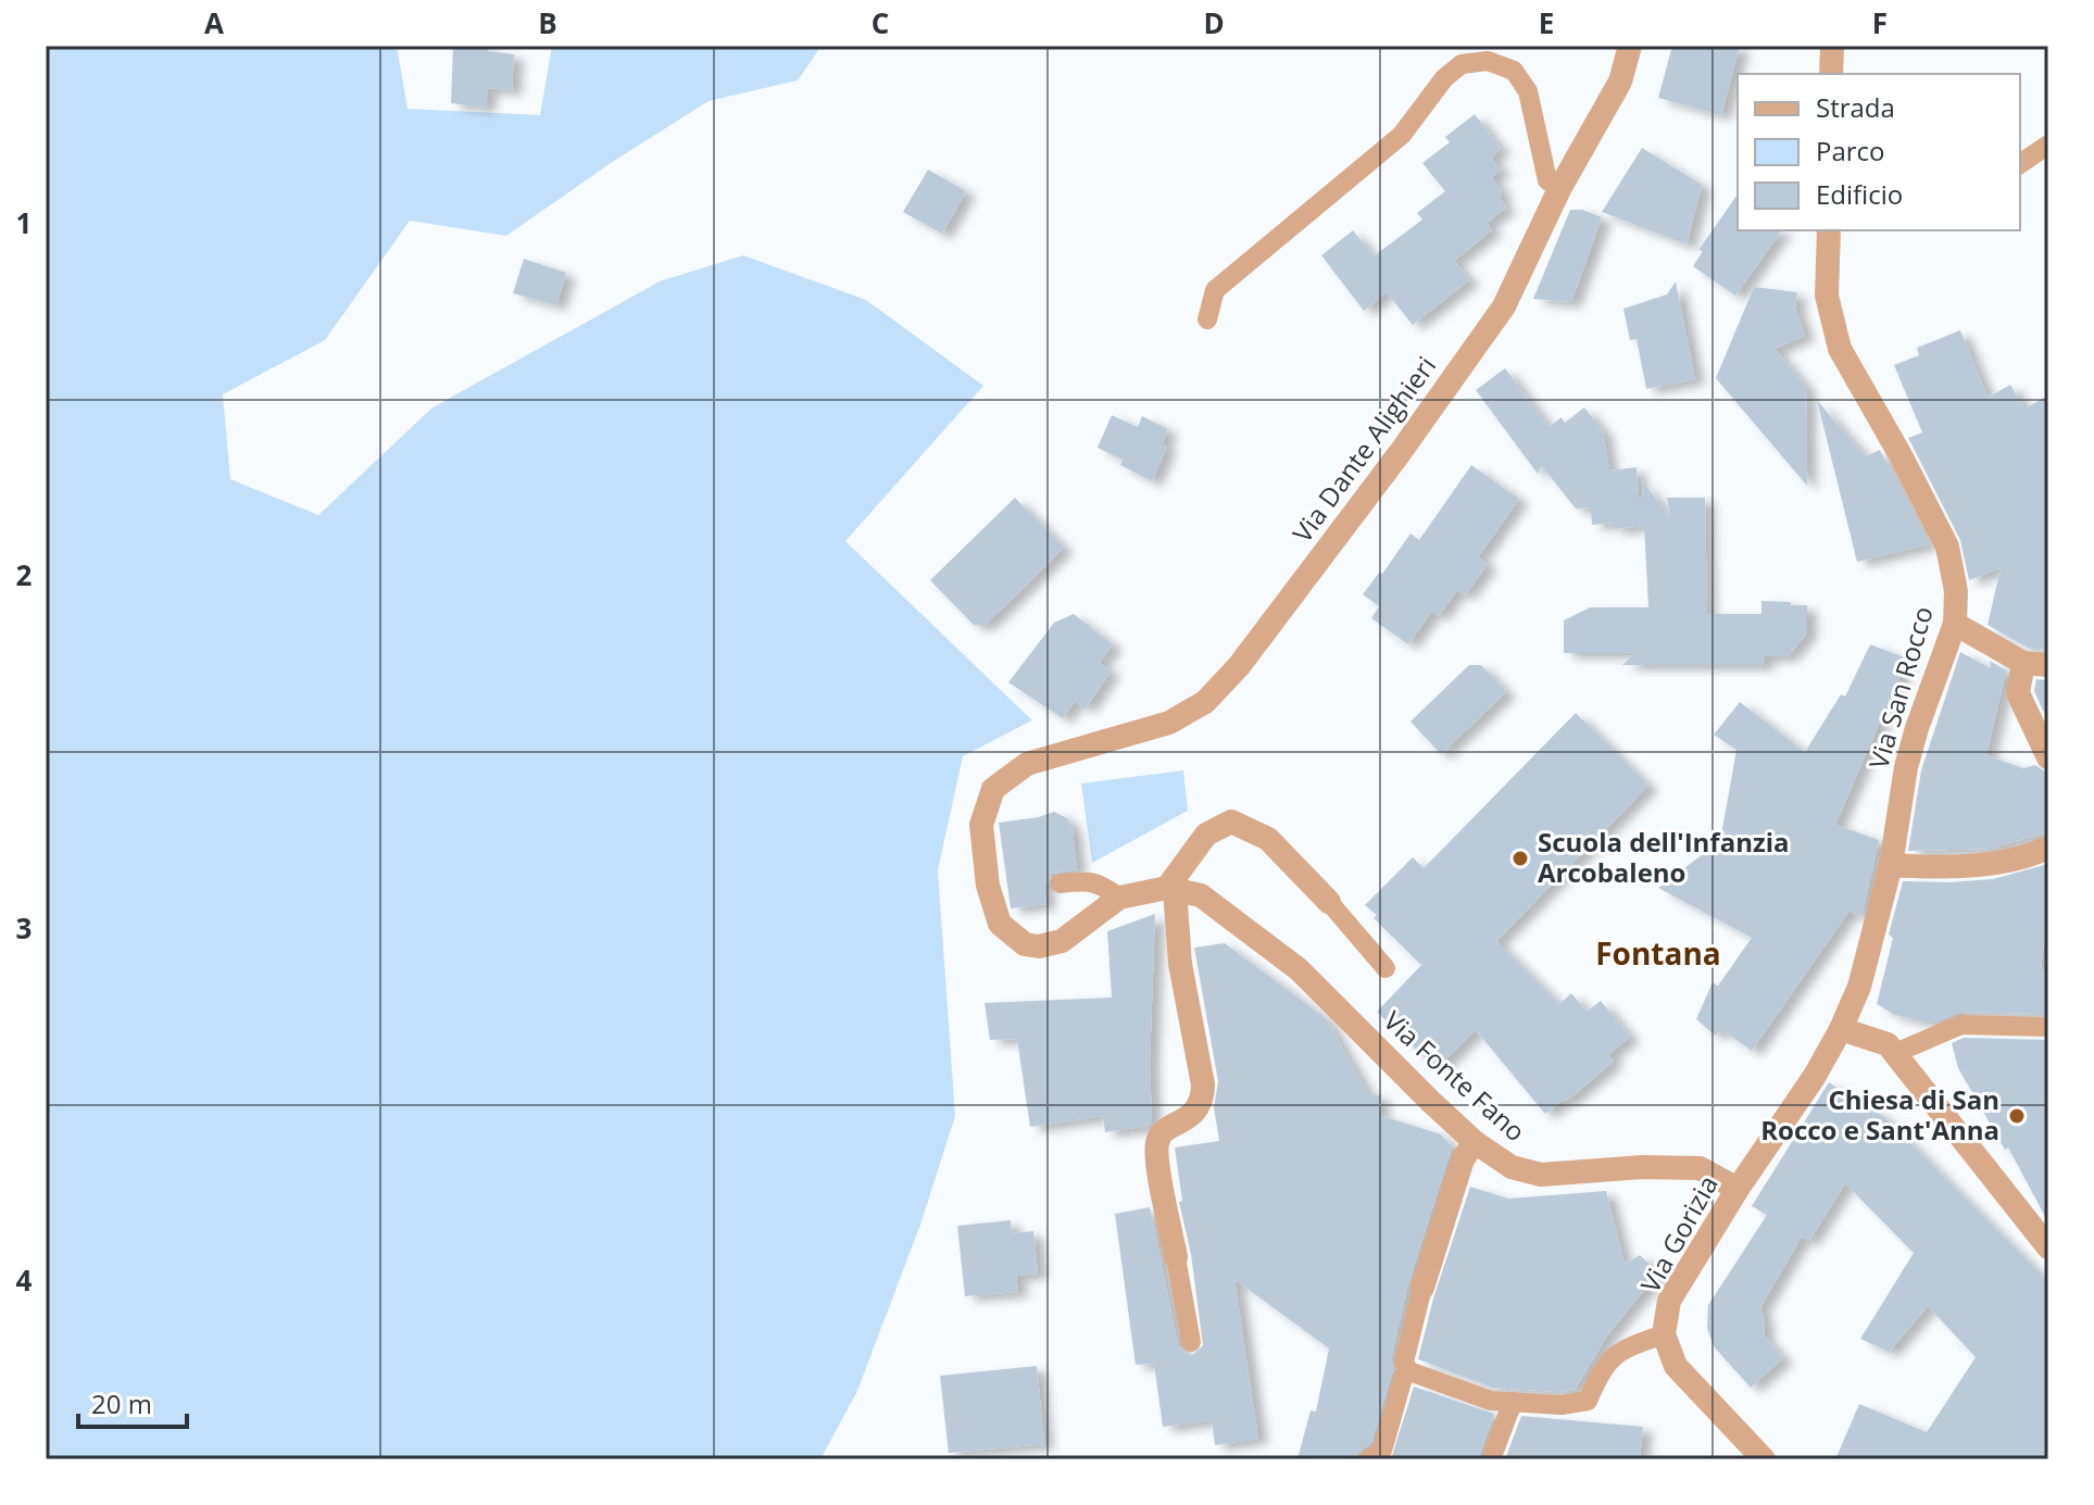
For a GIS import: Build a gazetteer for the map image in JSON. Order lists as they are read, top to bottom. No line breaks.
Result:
{"streets":{"street":["Via Dante Alighieri","Via San Rocco","Via Fonte Fano","Via Gorizia"]},"crossings":[["Via San Rocco","Via Gorizia"],["Via Fonte Fano","Via Gorizia"]],"districts":["Fontana"],"places":["Scuola dell'Infanzia Arcobaleno","Chiesa di San Rocco e Sant'Anna"],"legend":["Strada","Parco","Edificio"],"scale_bar":"20 m","grid":{"columns":["A","B","C","D","E","F"],"rows":["1","2","3","4"]}}
